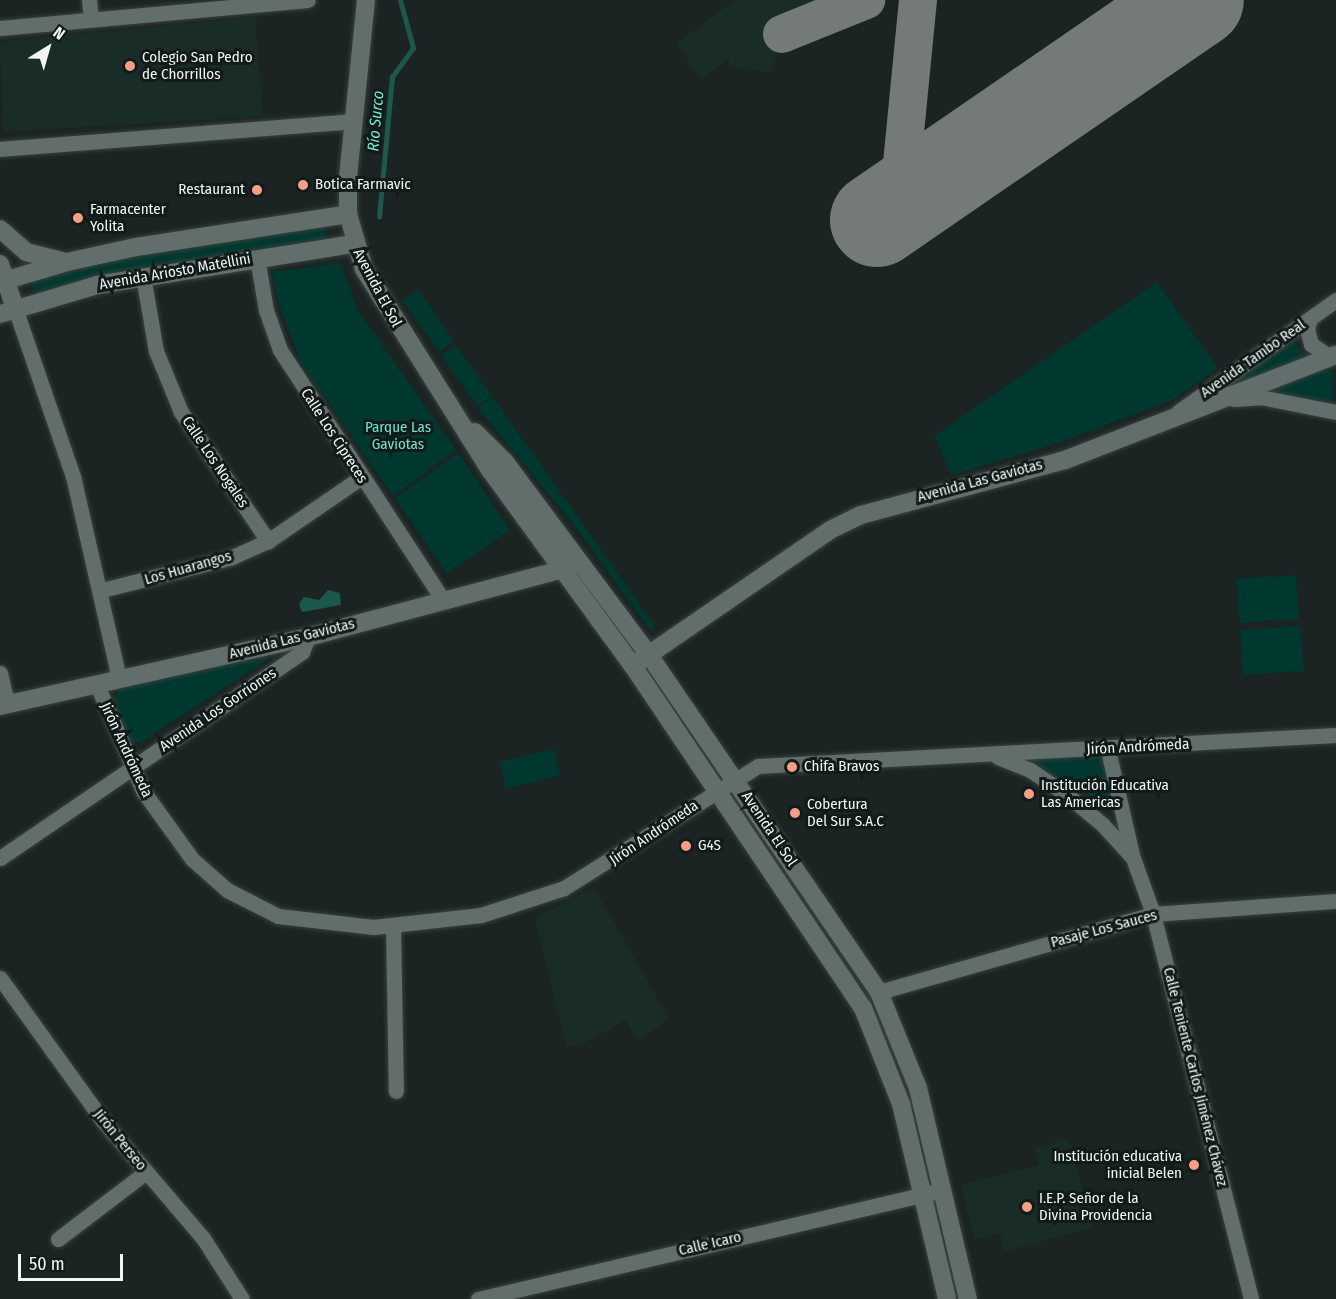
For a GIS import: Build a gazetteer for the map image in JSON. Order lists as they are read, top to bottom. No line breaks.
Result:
{"streets":{"main road":["Avenida Ariosto Matellini","Avenida El Sol","Avenida Las Gaviotas","Jirón Andrómeda"],"street":["Avenida Tambo Real","Calle Los Cipreces","Calle Los Nogales","Los Huarangos","Avenida Los Gorriones","Pasaje Los Sauces","Calle Teniente Carlos Jiménez Chávez","Jirón Perseo","Calle Icaro"]},"crossings":[["Avenida Ariosto Matellini","Avenida El Sol"],["Avenida Ariosto Matellini","Calle Los Cipreces"],["Avenida Ariosto Matellini","Calle Los Nogales"],["Avenida Ariosto Matellini","Jirón Andrómeda"],["Avenida El Sol","Avenida Las Gaviotas"],["Avenida El Sol","Jirón Andrómeda"],["Avenida El Sol","Pasaje Los Sauces"],["Avenida El Sol","Calle Icaro"],["Avenida Tambo Real","Avenida Las Gaviotas"],["Calle Los Cipreces","Avenida Las Gaviotas"],["Calle Los Cipreces","Los Huarangos"],["Calle Los Nogales","Los Huarangos"],["Avenida Las Gaviotas","Avenida Los Gorriones"],["Avenida Las Gaviotas","Jirón Andrómeda"],["Los Huarangos","Jirón Andrómeda"],["Avenida Los Gorriones","Jirón Andrómeda"],["Jirón Andrómeda","Calle Teniente Carlos Jiménez Chávez"],["Pasaje Los Sauces","Calle Teniente Carlos Jiménez Chávez"]],"water":["Río Surco"],"parks":["Parque Las Gaviotas"],"places":["Colegio San Pedro de Chorrillos","Botica Farmavic","Restaurant","Farmacenter Yolita","Chifa Bravos","Institución Educativa Las Americas","Cobertura Del Sur S.A.C","G4S","Institución educativa inicial Belen","I.E.P. Señor de la Divina Providencia"],"scale_bar":"50 m","north":"top right"}
